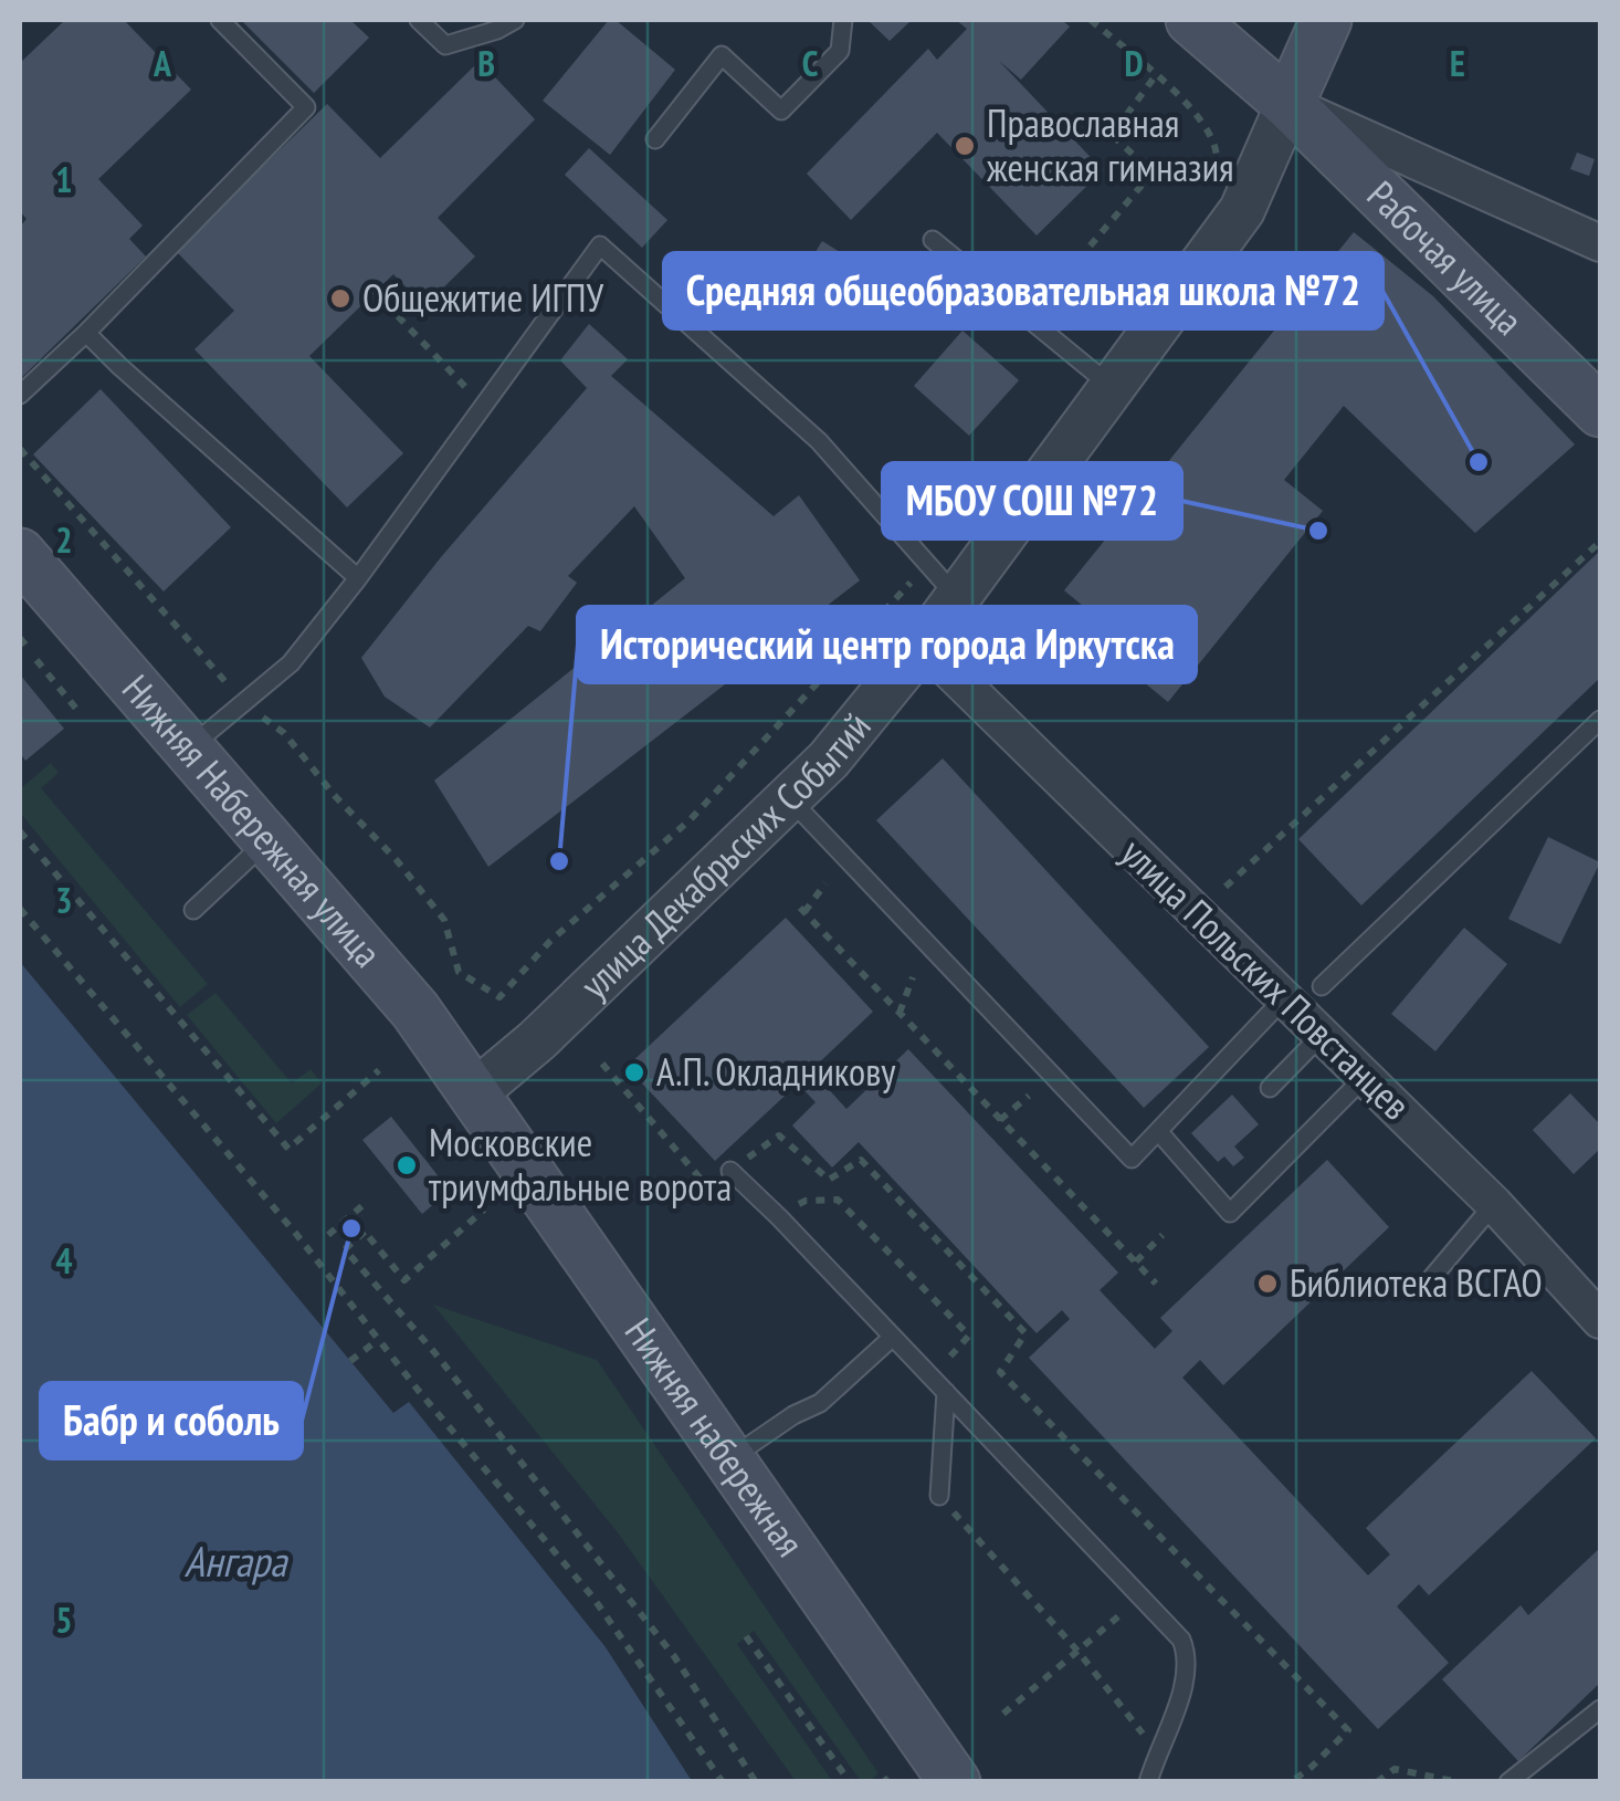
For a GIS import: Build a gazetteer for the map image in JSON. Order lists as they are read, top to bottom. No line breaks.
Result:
{"streets":{"main road":["Рабочая улица","Нижняя Набережная улица","Нижняя набережная"],"street":["улица Декабрьских Событий","улица Польских Повстанцев"]},"crossings":[["Рабочая улица","улица Декабрьских Событий"],["Нижняя Набережная улица","улица Декабрьских Событий"],["Нижняя Набережная улица","Нижняя набережная"],["улица Декабрьских Событий","улица Польских Повстанцев"],["улица Декабрьских Событий","Нижняя набережная"]],"water":["Ангара"],"places":["Православная женская гимназия","Общежитие ИГПУ","Средняя общеобразовательная школа №72","МБОУ СОШ №72","Исторический центр города Иркутска","А.П. Окладникову","Московские триумфальные ворота","Бабр и соболь","Библиотека ВСГАО"],"grid":{"columns":["A","B","C","D","E"],"rows":["1","2","3","4","5"]}}
